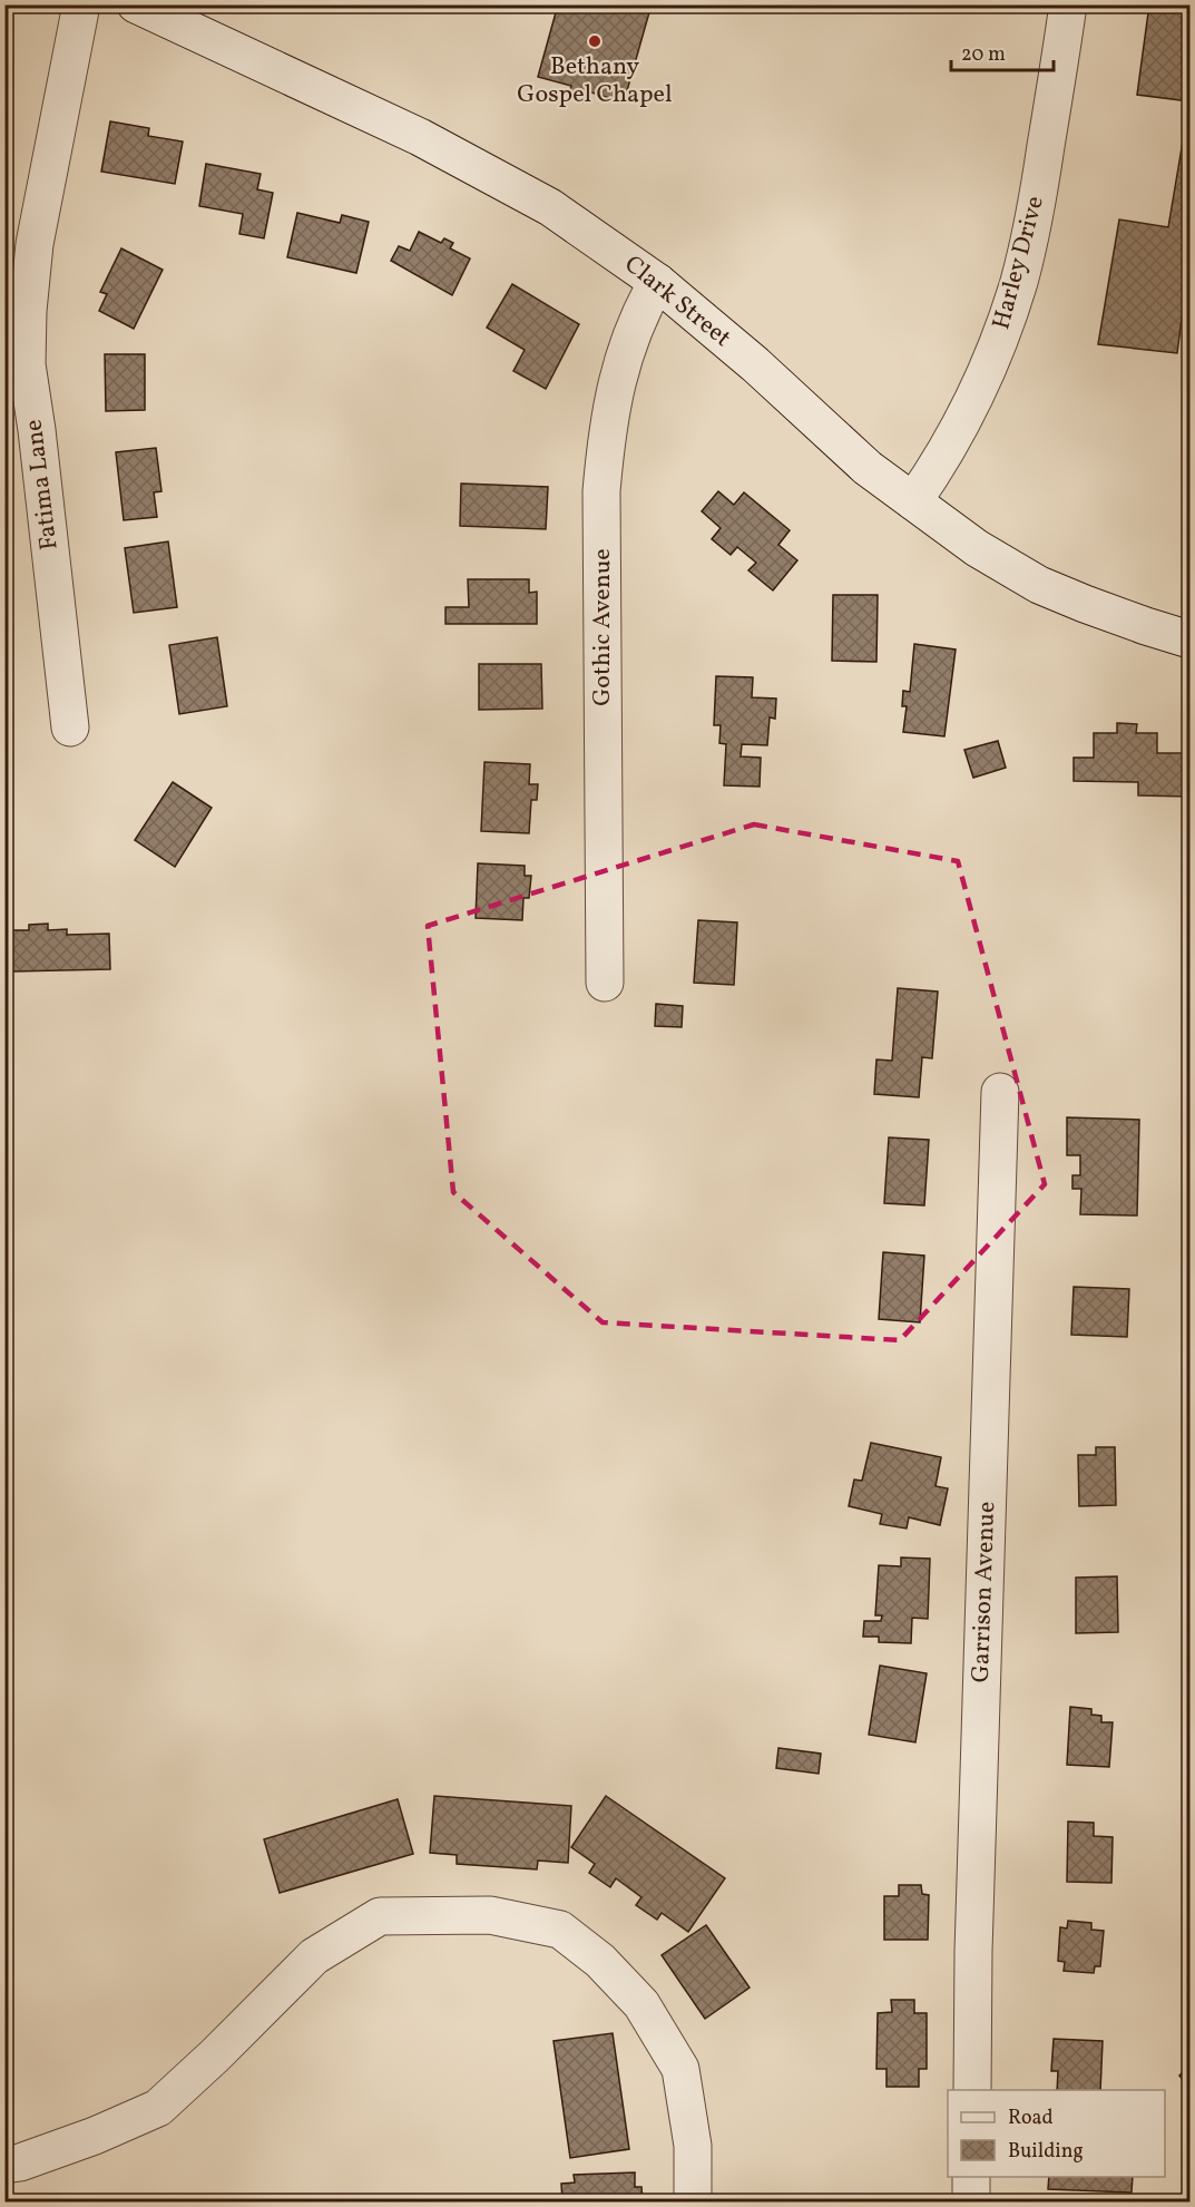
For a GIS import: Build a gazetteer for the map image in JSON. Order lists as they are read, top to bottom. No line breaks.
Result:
{"streets":{"street":["Harley Drive","Clark Street","Fatima Lane","Gothic Avenue","Garrison Avenue"]},"crossings":[["Harley Drive","Clark Street"],["Clark Street","Gothic Avenue"]],"places":["Bethany Gospel Chapel"],"legend":["Road","Building"],"scale_bar":"20 m"}
